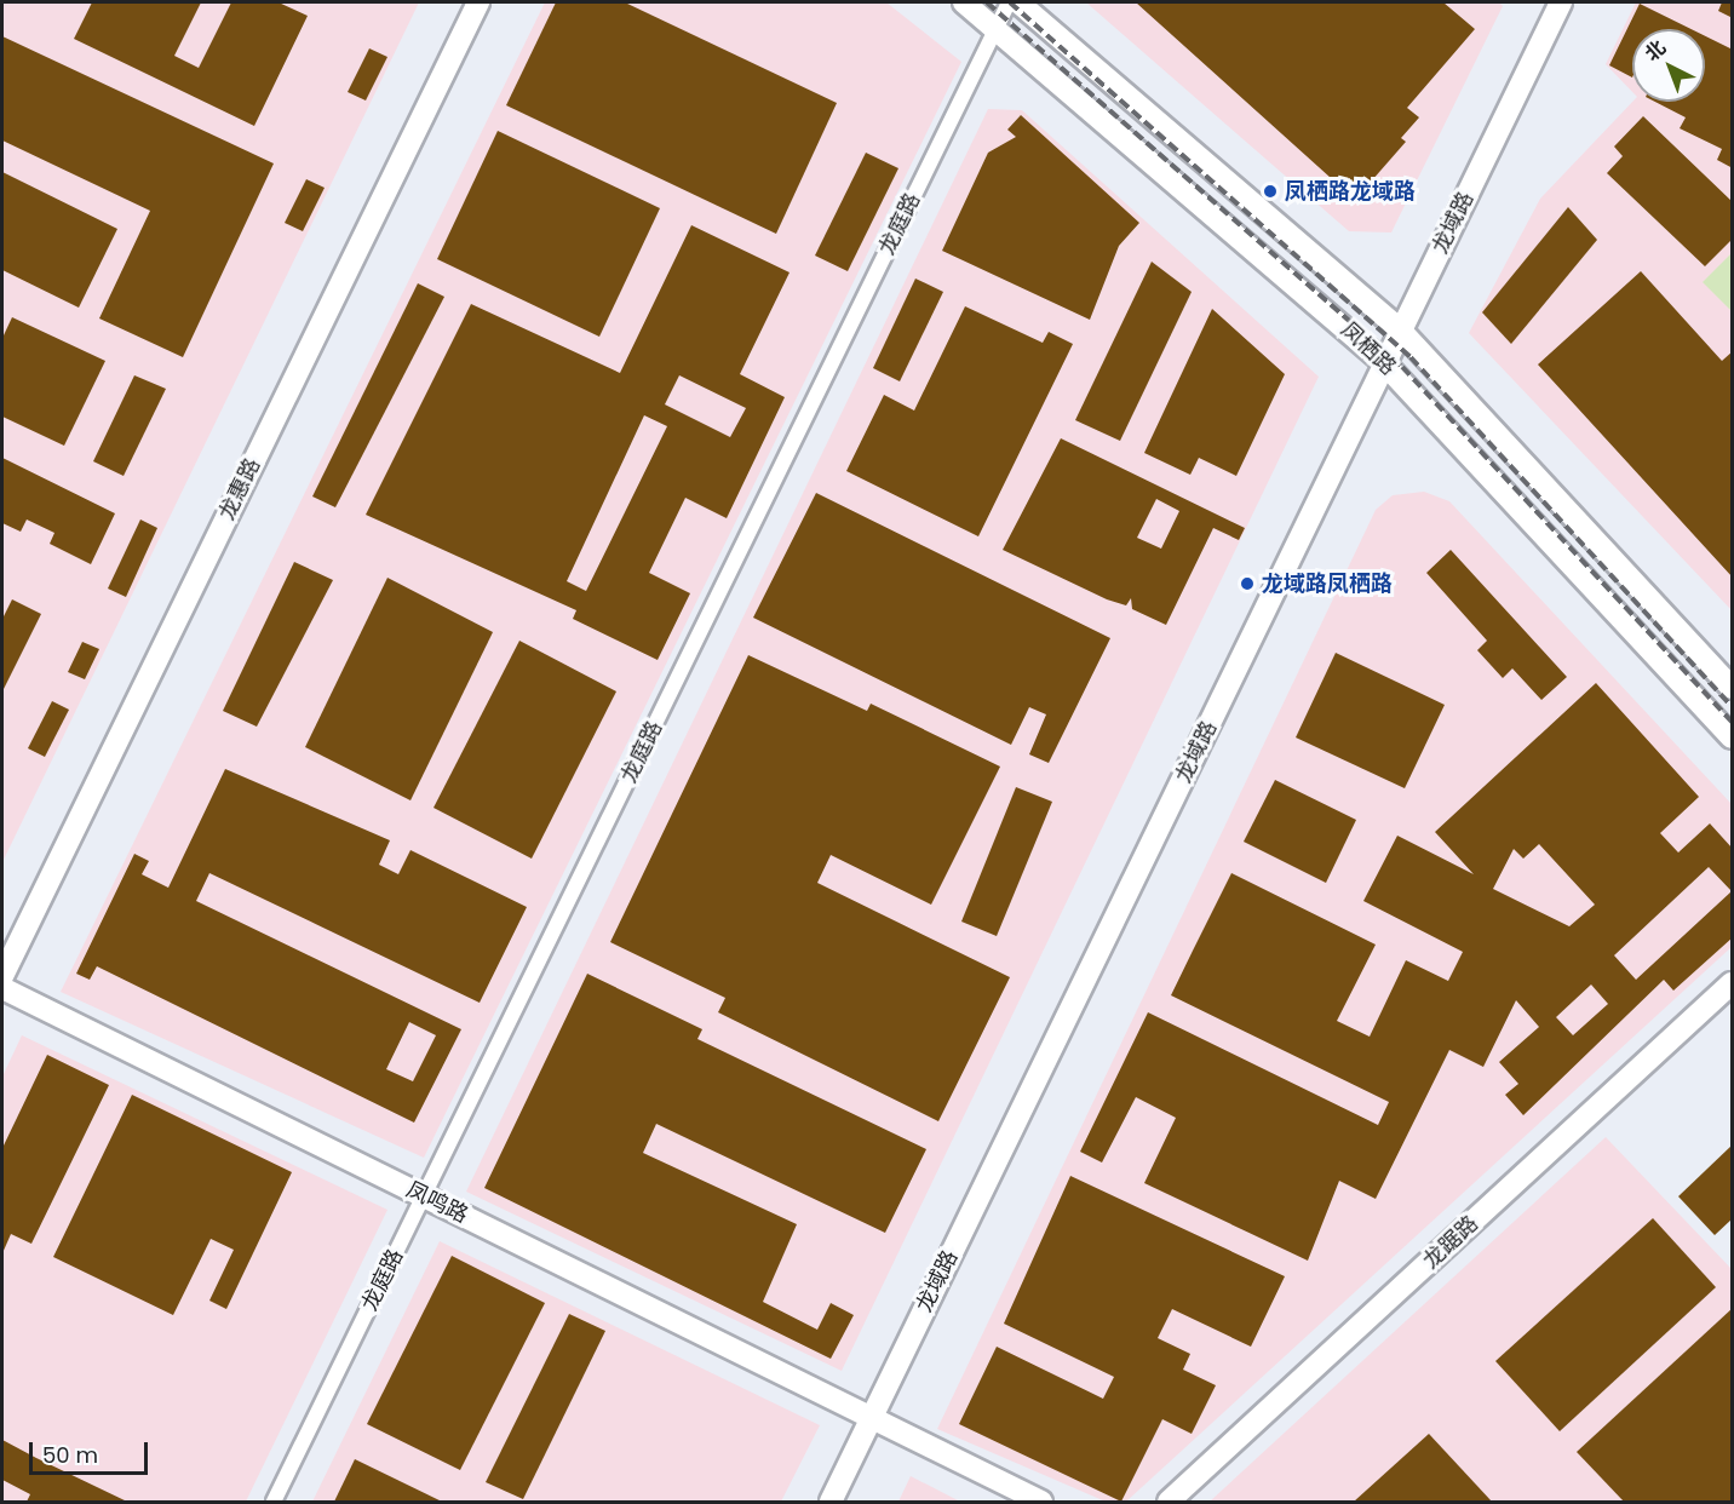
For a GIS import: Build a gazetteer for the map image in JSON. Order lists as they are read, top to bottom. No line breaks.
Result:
{"streets":{"street":["龙域路","龙庭路","凤栖路","龙惠路","凤鸣路","龙踞路"]},"crossings":[["龙域路","凤栖路"],["龙域路","凤鸣路"],["龙庭路","凤栖路"],["龙庭路","凤鸣路"]],"places":["凤栖路龙域路","龙域路凤栖路"],"scale_bar":"50 m","north":"top left"}
